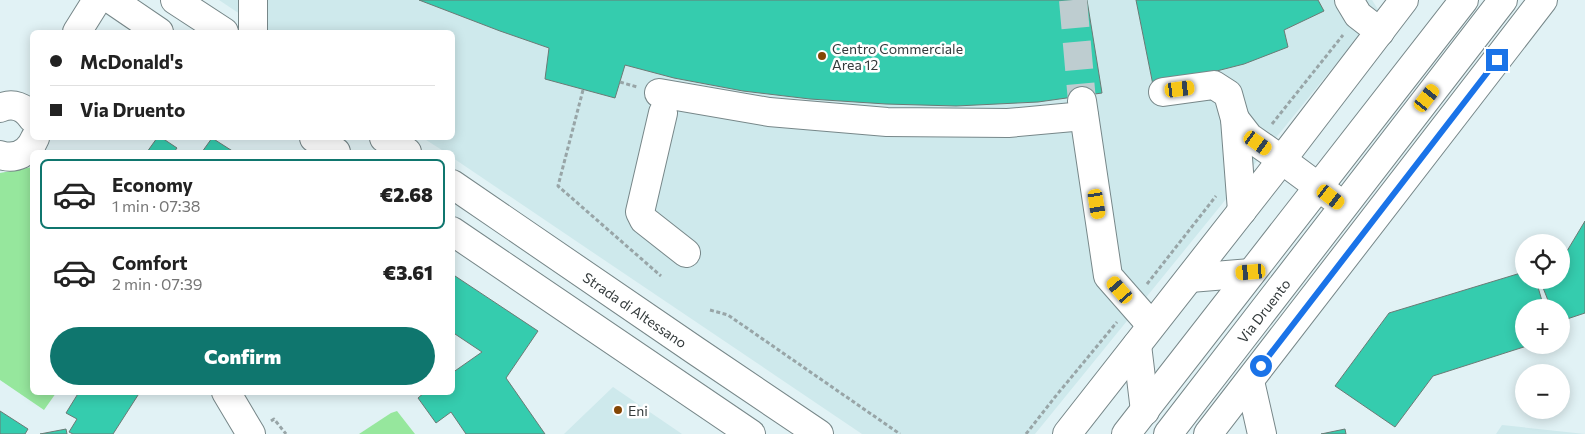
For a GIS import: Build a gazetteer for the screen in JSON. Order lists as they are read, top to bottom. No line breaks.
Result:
{"streets":{"street":["Strada di Altessano","Via Druento"]},"places":["Centro Commerciale Area 12","Eni"],"page":{"banner":["McDonald's","Via Druento"],"list":[{"name":"Economy","note":"1 min · 07:38","value":"€2.68"},{"name":"Comfort","note":"2 min · 07:39","value":"€3.61"}],"map_buttons":["+","−"],"buttons":"Confirm"}}
